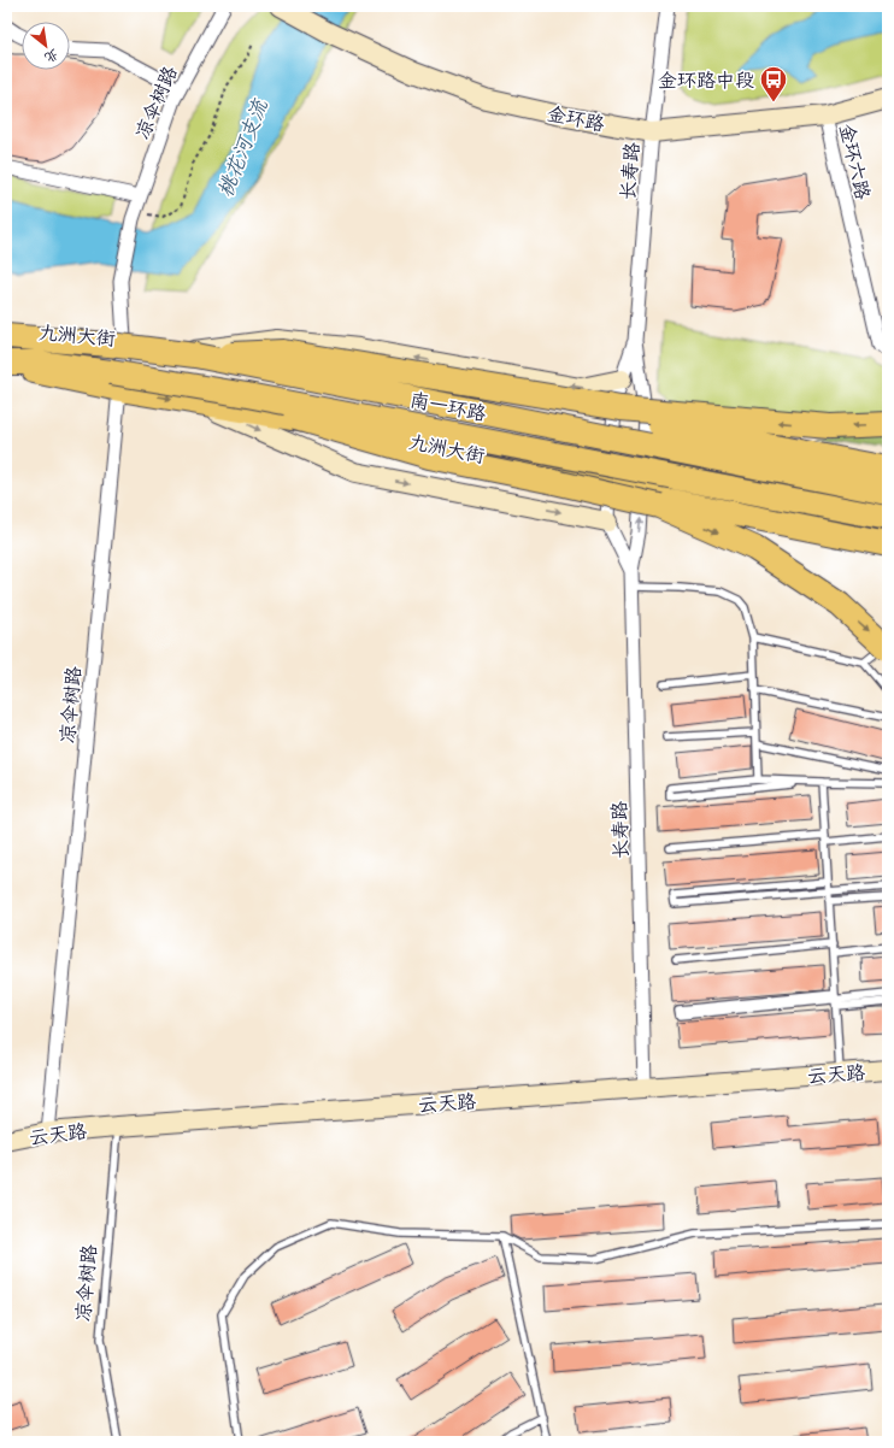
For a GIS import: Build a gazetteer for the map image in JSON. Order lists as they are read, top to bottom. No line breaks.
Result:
{"streets":{"highway":["南一环路"],"main road":["九洲大街"],"street":["凉伞树路","金环路","金环六路","长寿路","云天路"]},"crossings":[["凉伞树路","九洲大街"],["凉伞树路","云天路"],["金环路","金环六路"],["金环路","长寿路"],["长寿路","九洲大街"],["长寿路","云天路"],["九洲大街","南一环路"]],"water":["桃花河支流"],"places":{"bus stop":["金环路中段"]},"north":"bottom right"}
